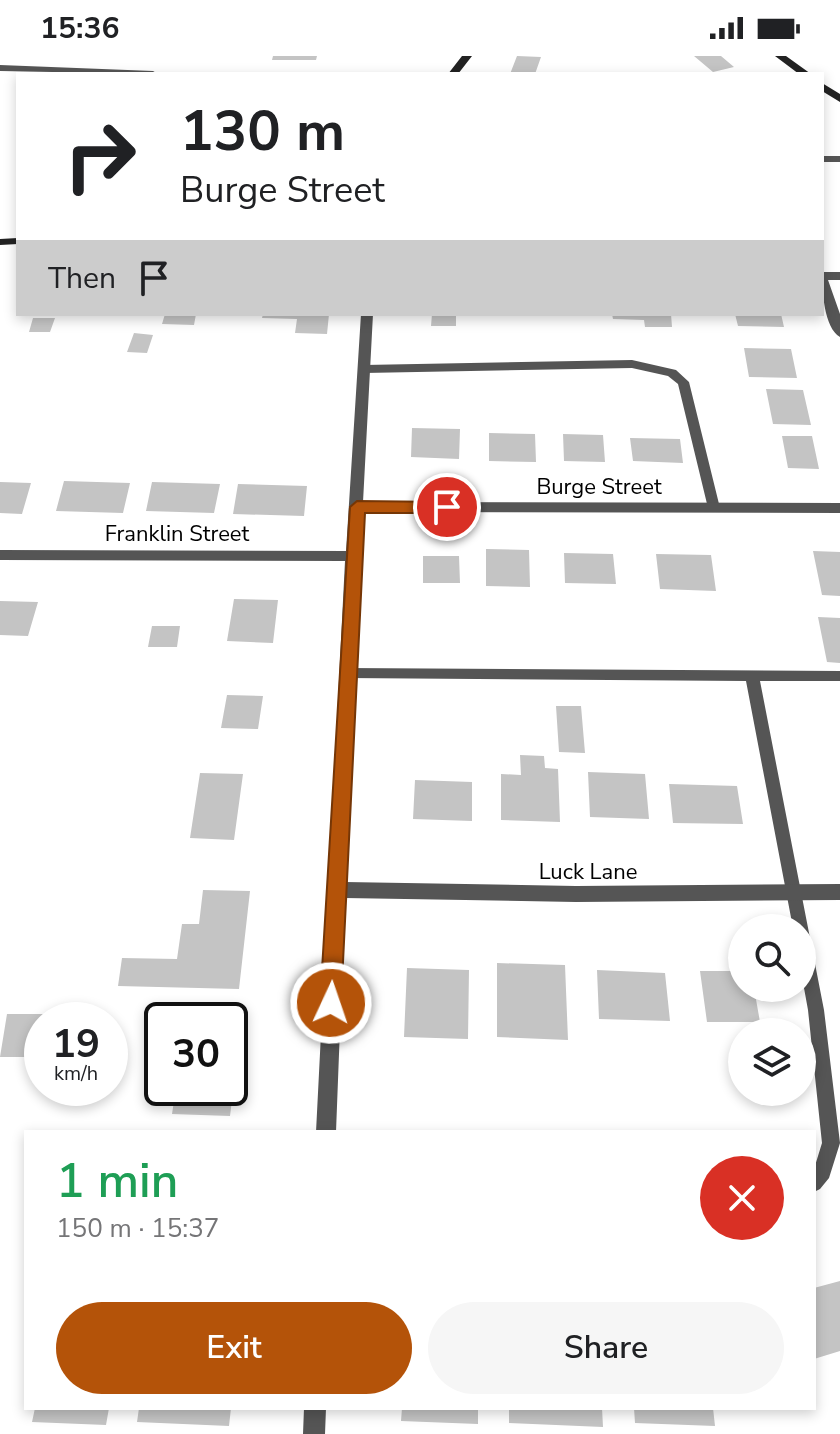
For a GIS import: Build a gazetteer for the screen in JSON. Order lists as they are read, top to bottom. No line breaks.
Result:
{"streets":{"street":["Burge Street","Franklin Street","Luck Lane"]},"page":{"status":"15:36","turn":["130 m","Burge Street"],"then":"Then","speed":"19 km/h","limit":"30","heading":["1 min","150 m · 15:37"],"buttons":["Exit","Share"]}}
